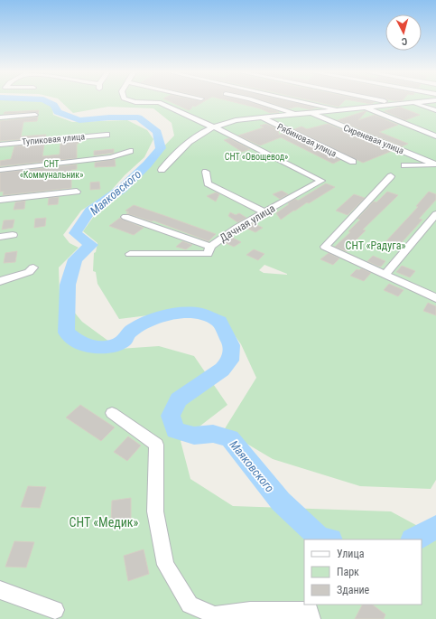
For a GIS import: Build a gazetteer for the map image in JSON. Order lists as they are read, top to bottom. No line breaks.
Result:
{"streets":{"street":["Тупиковая улица","Сиреневая улица","Рябиновая улица","Дачная улица"]},"water":["Маяковского"],"parks":["СНТ «Овощевод»","СНТ «Коммунальник»","СНТ «Радуга»","СНТ «Медик»"],"legend":["Улица","Парк","Здание"],"north":"bottom"}
